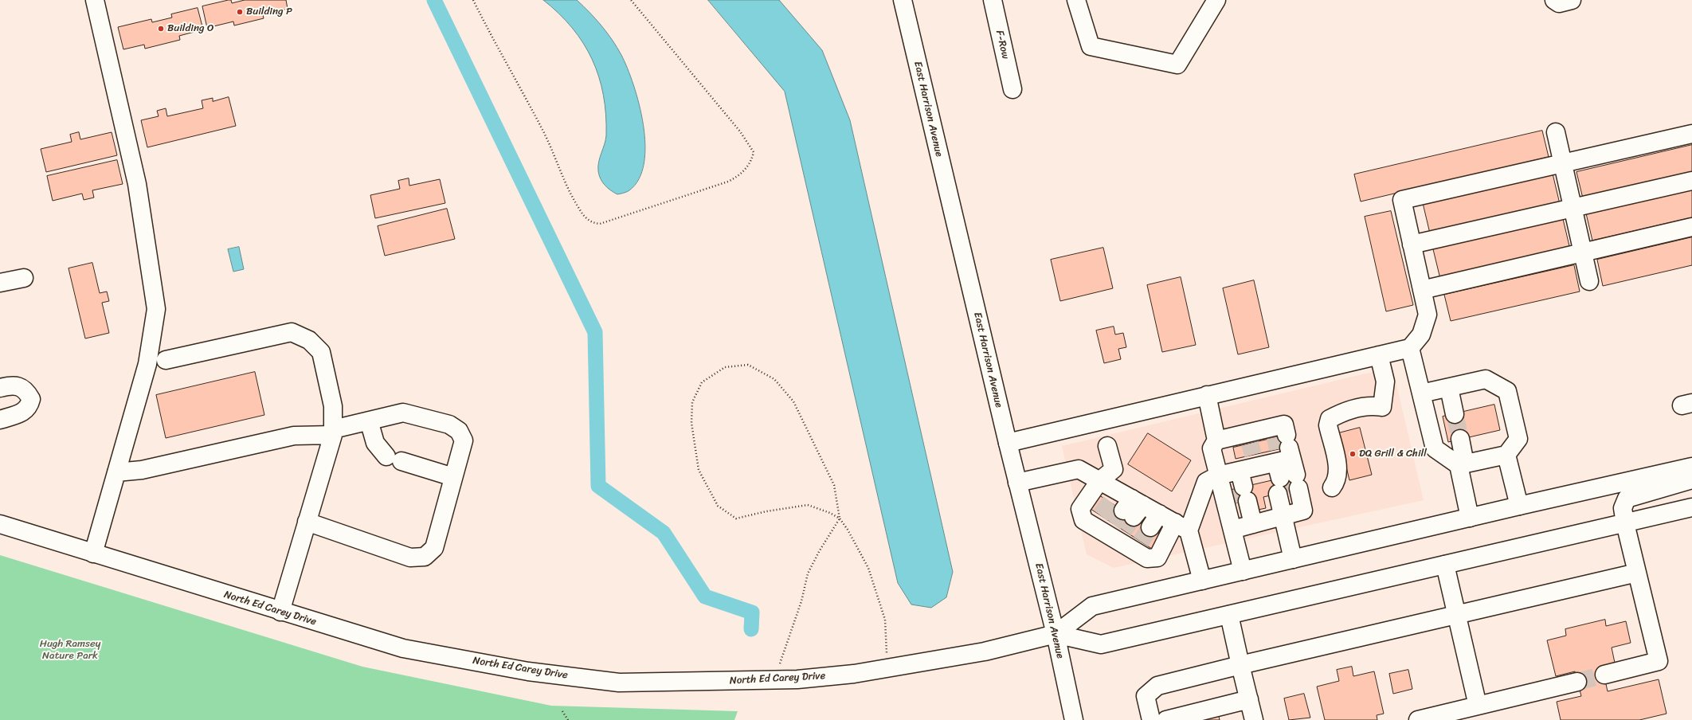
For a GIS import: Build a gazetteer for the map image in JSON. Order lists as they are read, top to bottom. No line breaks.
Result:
{"streets":{"main road":["F-Row","East Harrison Avenue","North Ed Carey Drive"]},"crossings":[["East Harrison Avenue","North Ed Carey Drive"]],"parks":["Hugh Ramsey Nature Park"],"places":["Building P","Building O","DQ Grill & Chill"]}
